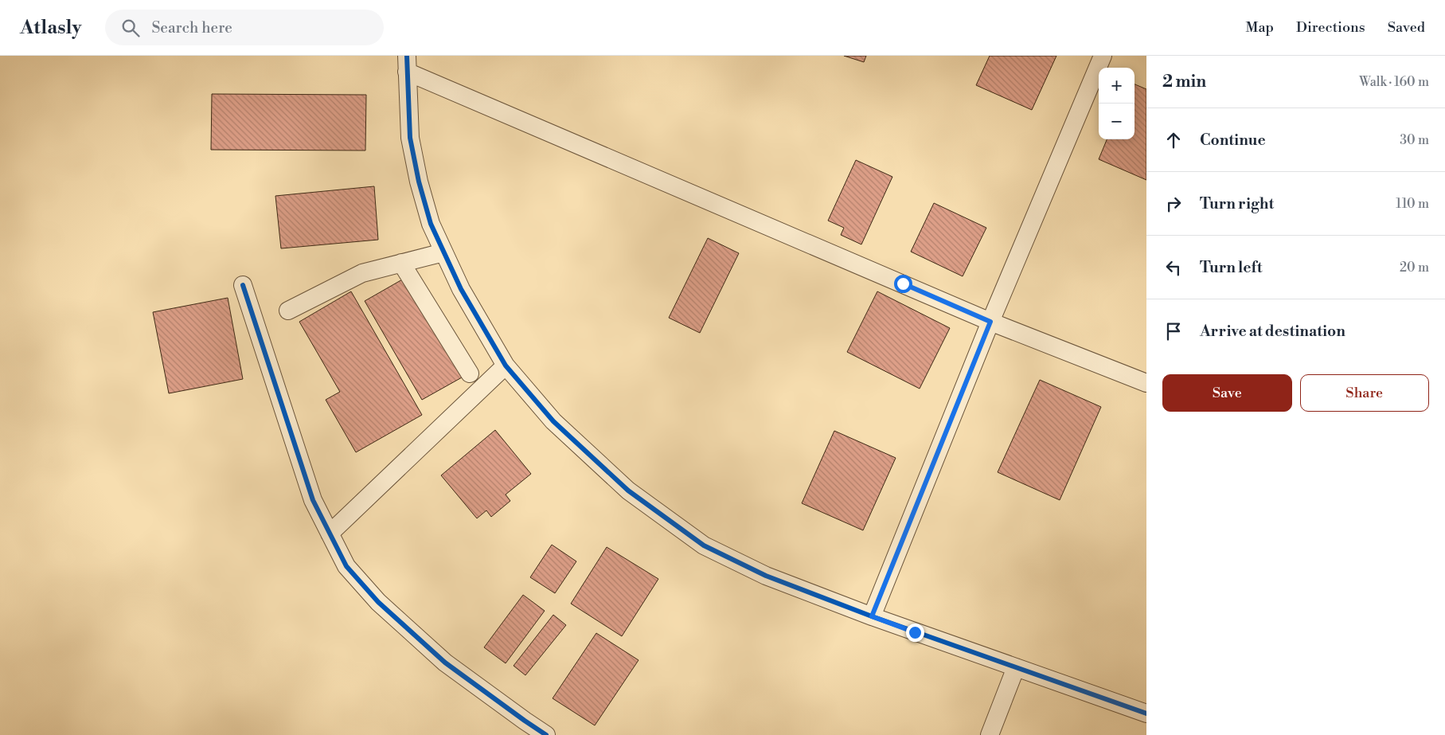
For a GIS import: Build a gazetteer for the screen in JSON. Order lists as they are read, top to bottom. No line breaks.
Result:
{"page":{"header":"Atlasly","search":"Search here","nav":["Map","Directions","Saved"],"heading":["2 min","Walk · 160 m"],"map_buttons":["+","−"],"list":[["Continue","30 m"],["Turn right","110 m"],["Turn left","20 m"],"Arrive at destination"],"buttons":["Save","Share"]}}
